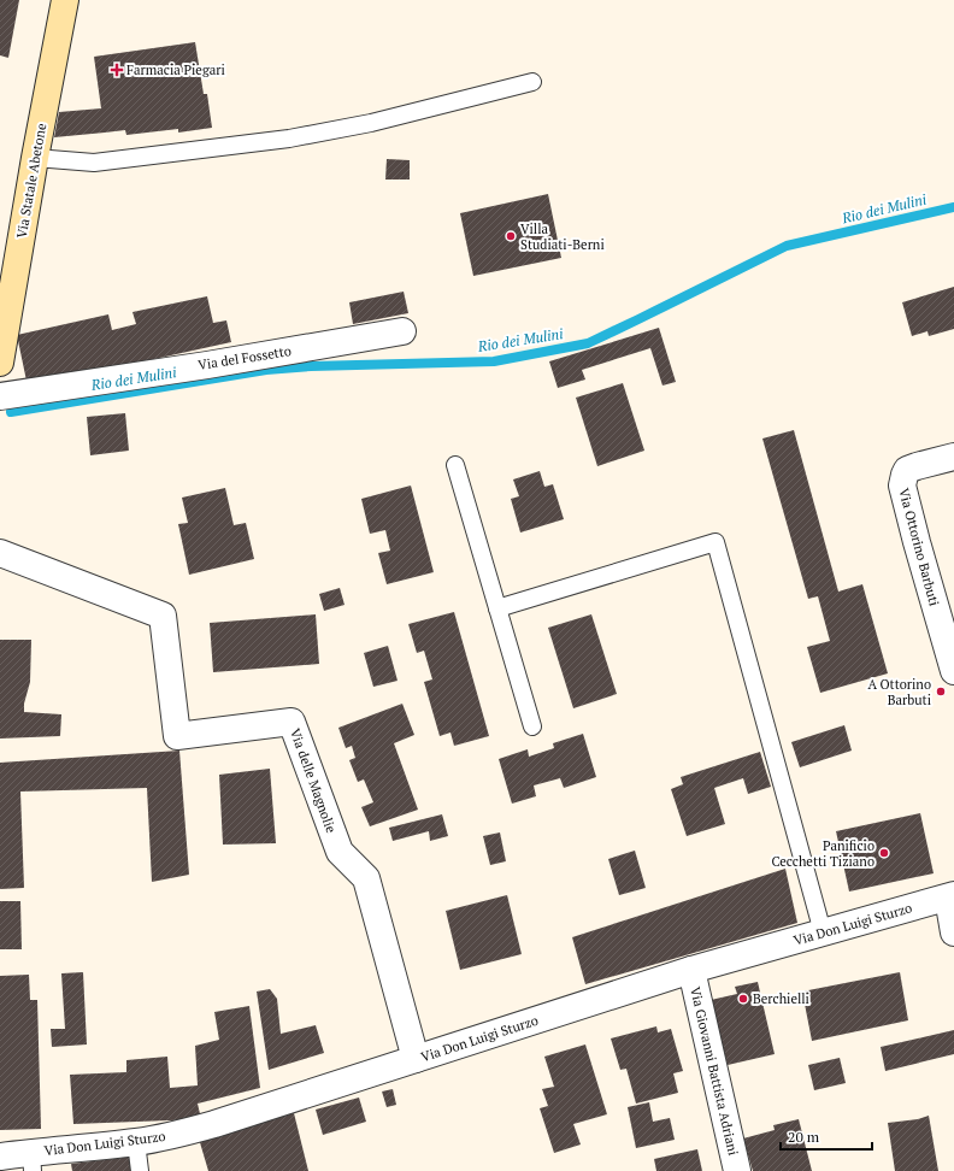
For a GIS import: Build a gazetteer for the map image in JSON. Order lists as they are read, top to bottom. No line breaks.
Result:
{"streets":{"main road":["Via Statale Abetone"],"street":["Via del Fossetto","Via Ottorino Barbuti","Via delle Magnolie","Via Don Luigi Sturzo","Via Giovanni Battista Adriani"]},"crossings":[["Via delle Magnolie","Via Don Luigi Sturzo"],["Via Don Luigi Sturzo","Via Giovanni Battista Adriani"]],"water":["Rio dei Mulini"],"places":{"health":["Farmacia Piegari"],"other":["Villa Studiati-Berni","A Ottorino Barbuti","Panificio Cecchetti Tiziano","Berchielli"]},"scale_bar":"20 m"}
